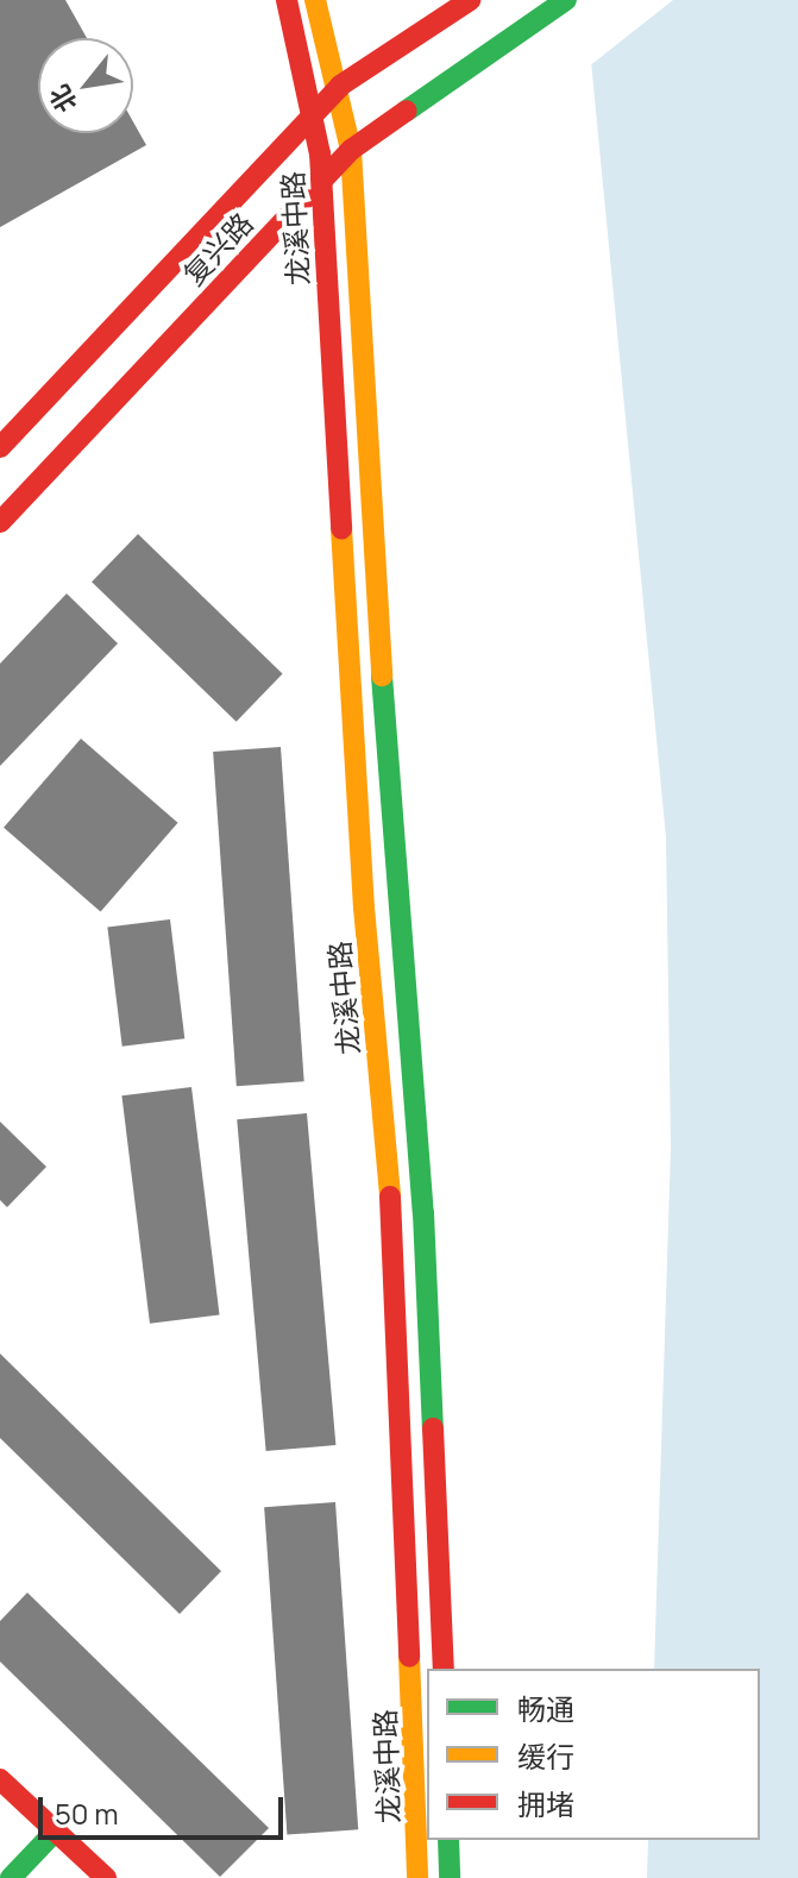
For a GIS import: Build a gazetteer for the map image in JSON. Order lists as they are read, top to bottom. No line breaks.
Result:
{"streets":{"main road":["龙溪中路","复兴路"]},"crossings":[["龙溪中路","复兴路"]],"legend":["畅通","缓行","拥堵"],"scale_bar":"50 m","north":"bottom left"}
